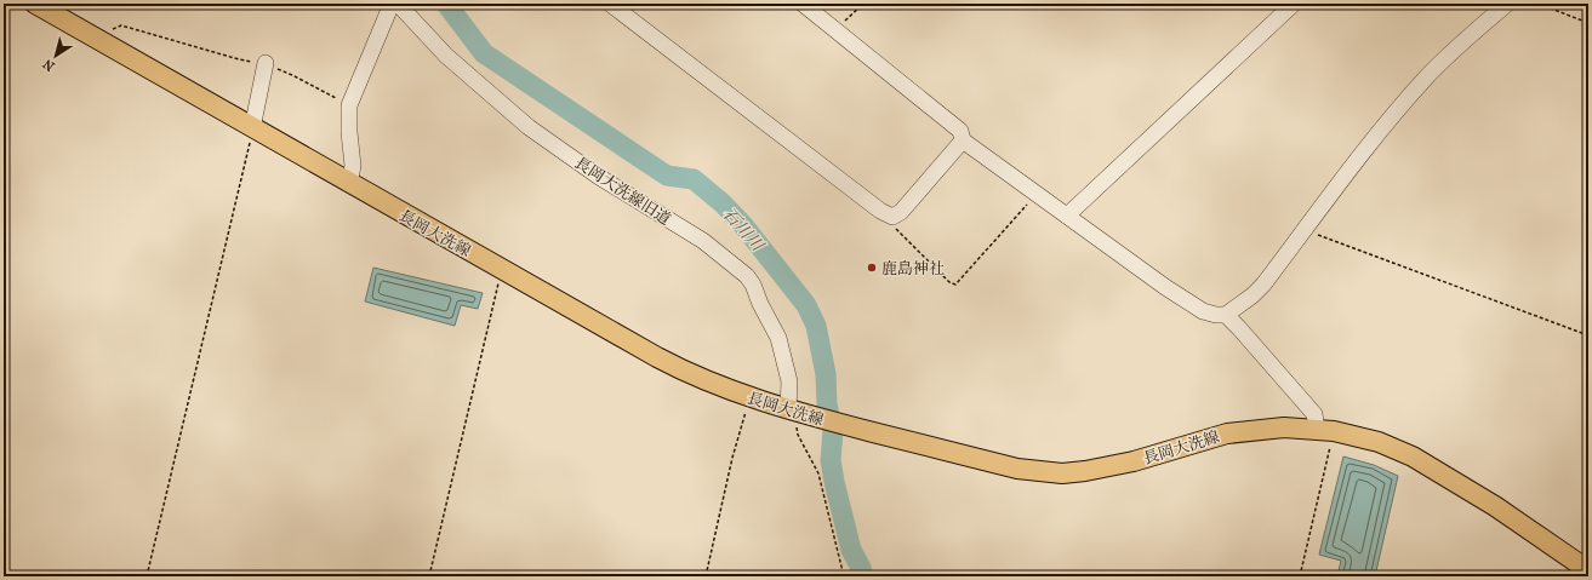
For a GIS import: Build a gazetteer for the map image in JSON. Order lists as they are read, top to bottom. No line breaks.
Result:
{"streets":{"main road":["長岡大洗線"],"street":["長岡大洗線旧道"]},"crossings":[["長岡大洗線旧道","長岡大洗線"]],"water":["石川川"],"places":["鹿島神社"],"north":"bottom left"}
